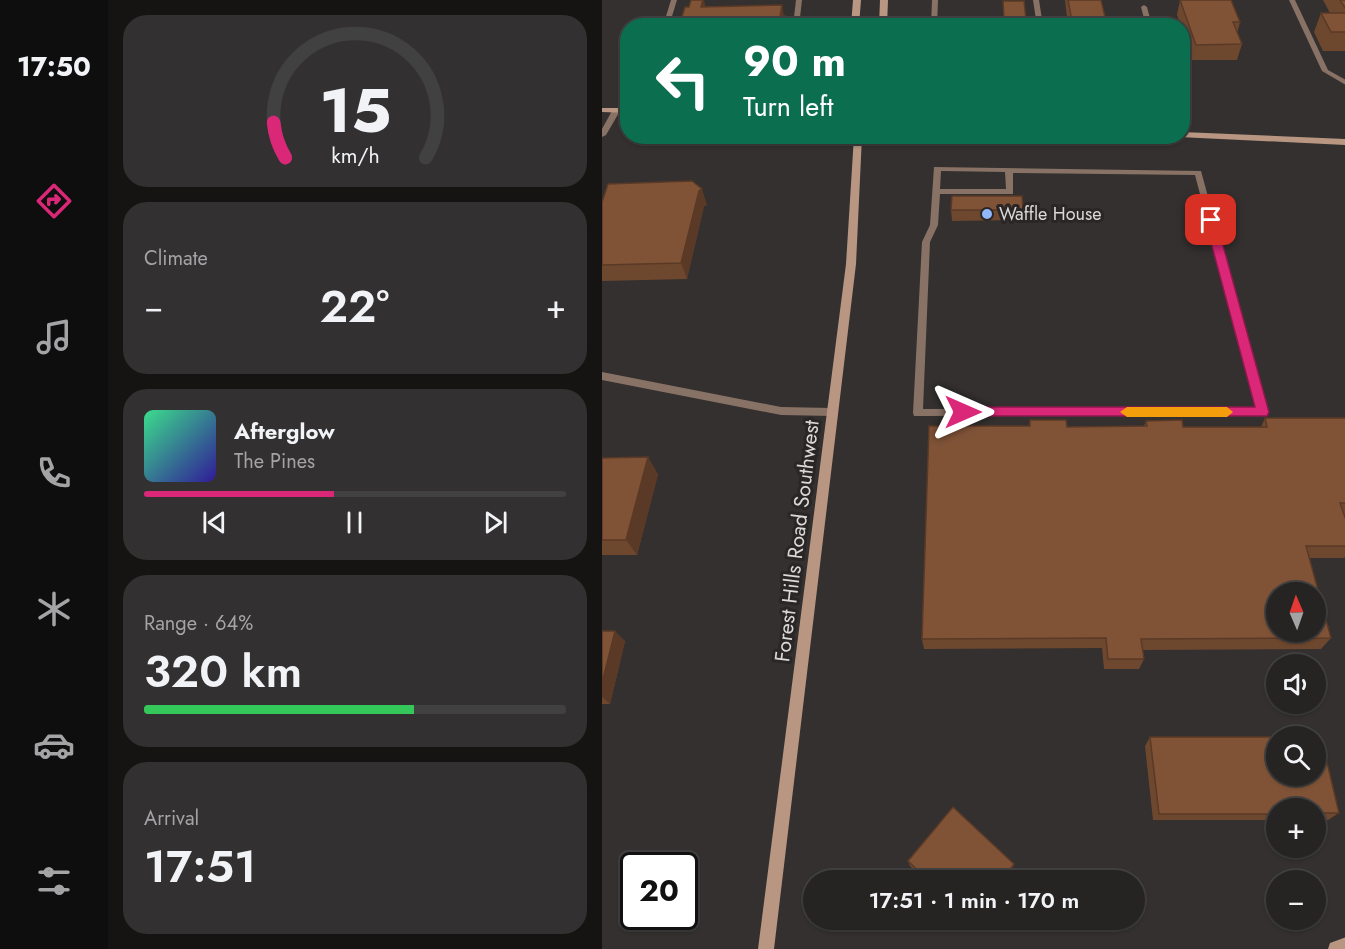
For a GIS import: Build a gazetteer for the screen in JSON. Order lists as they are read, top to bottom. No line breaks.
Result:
{"streets":{"main road":["Forest Hills Road Southwest"]},"places":["Waffle House"],"north":"top","page":{"tabs":"17:50","turn":["90 m","Turn left"],"tile":["Climate",["Range · 64%","320 km"],["Arrival","17:51"]],"heat":["−","22°","+"],"song":["Afterglow","The Pines"],"map_buttons":["+","−"],"limit":"20","trip":"17:51 · 1 min · 170 m","gauge":["15","km/h"]}}
